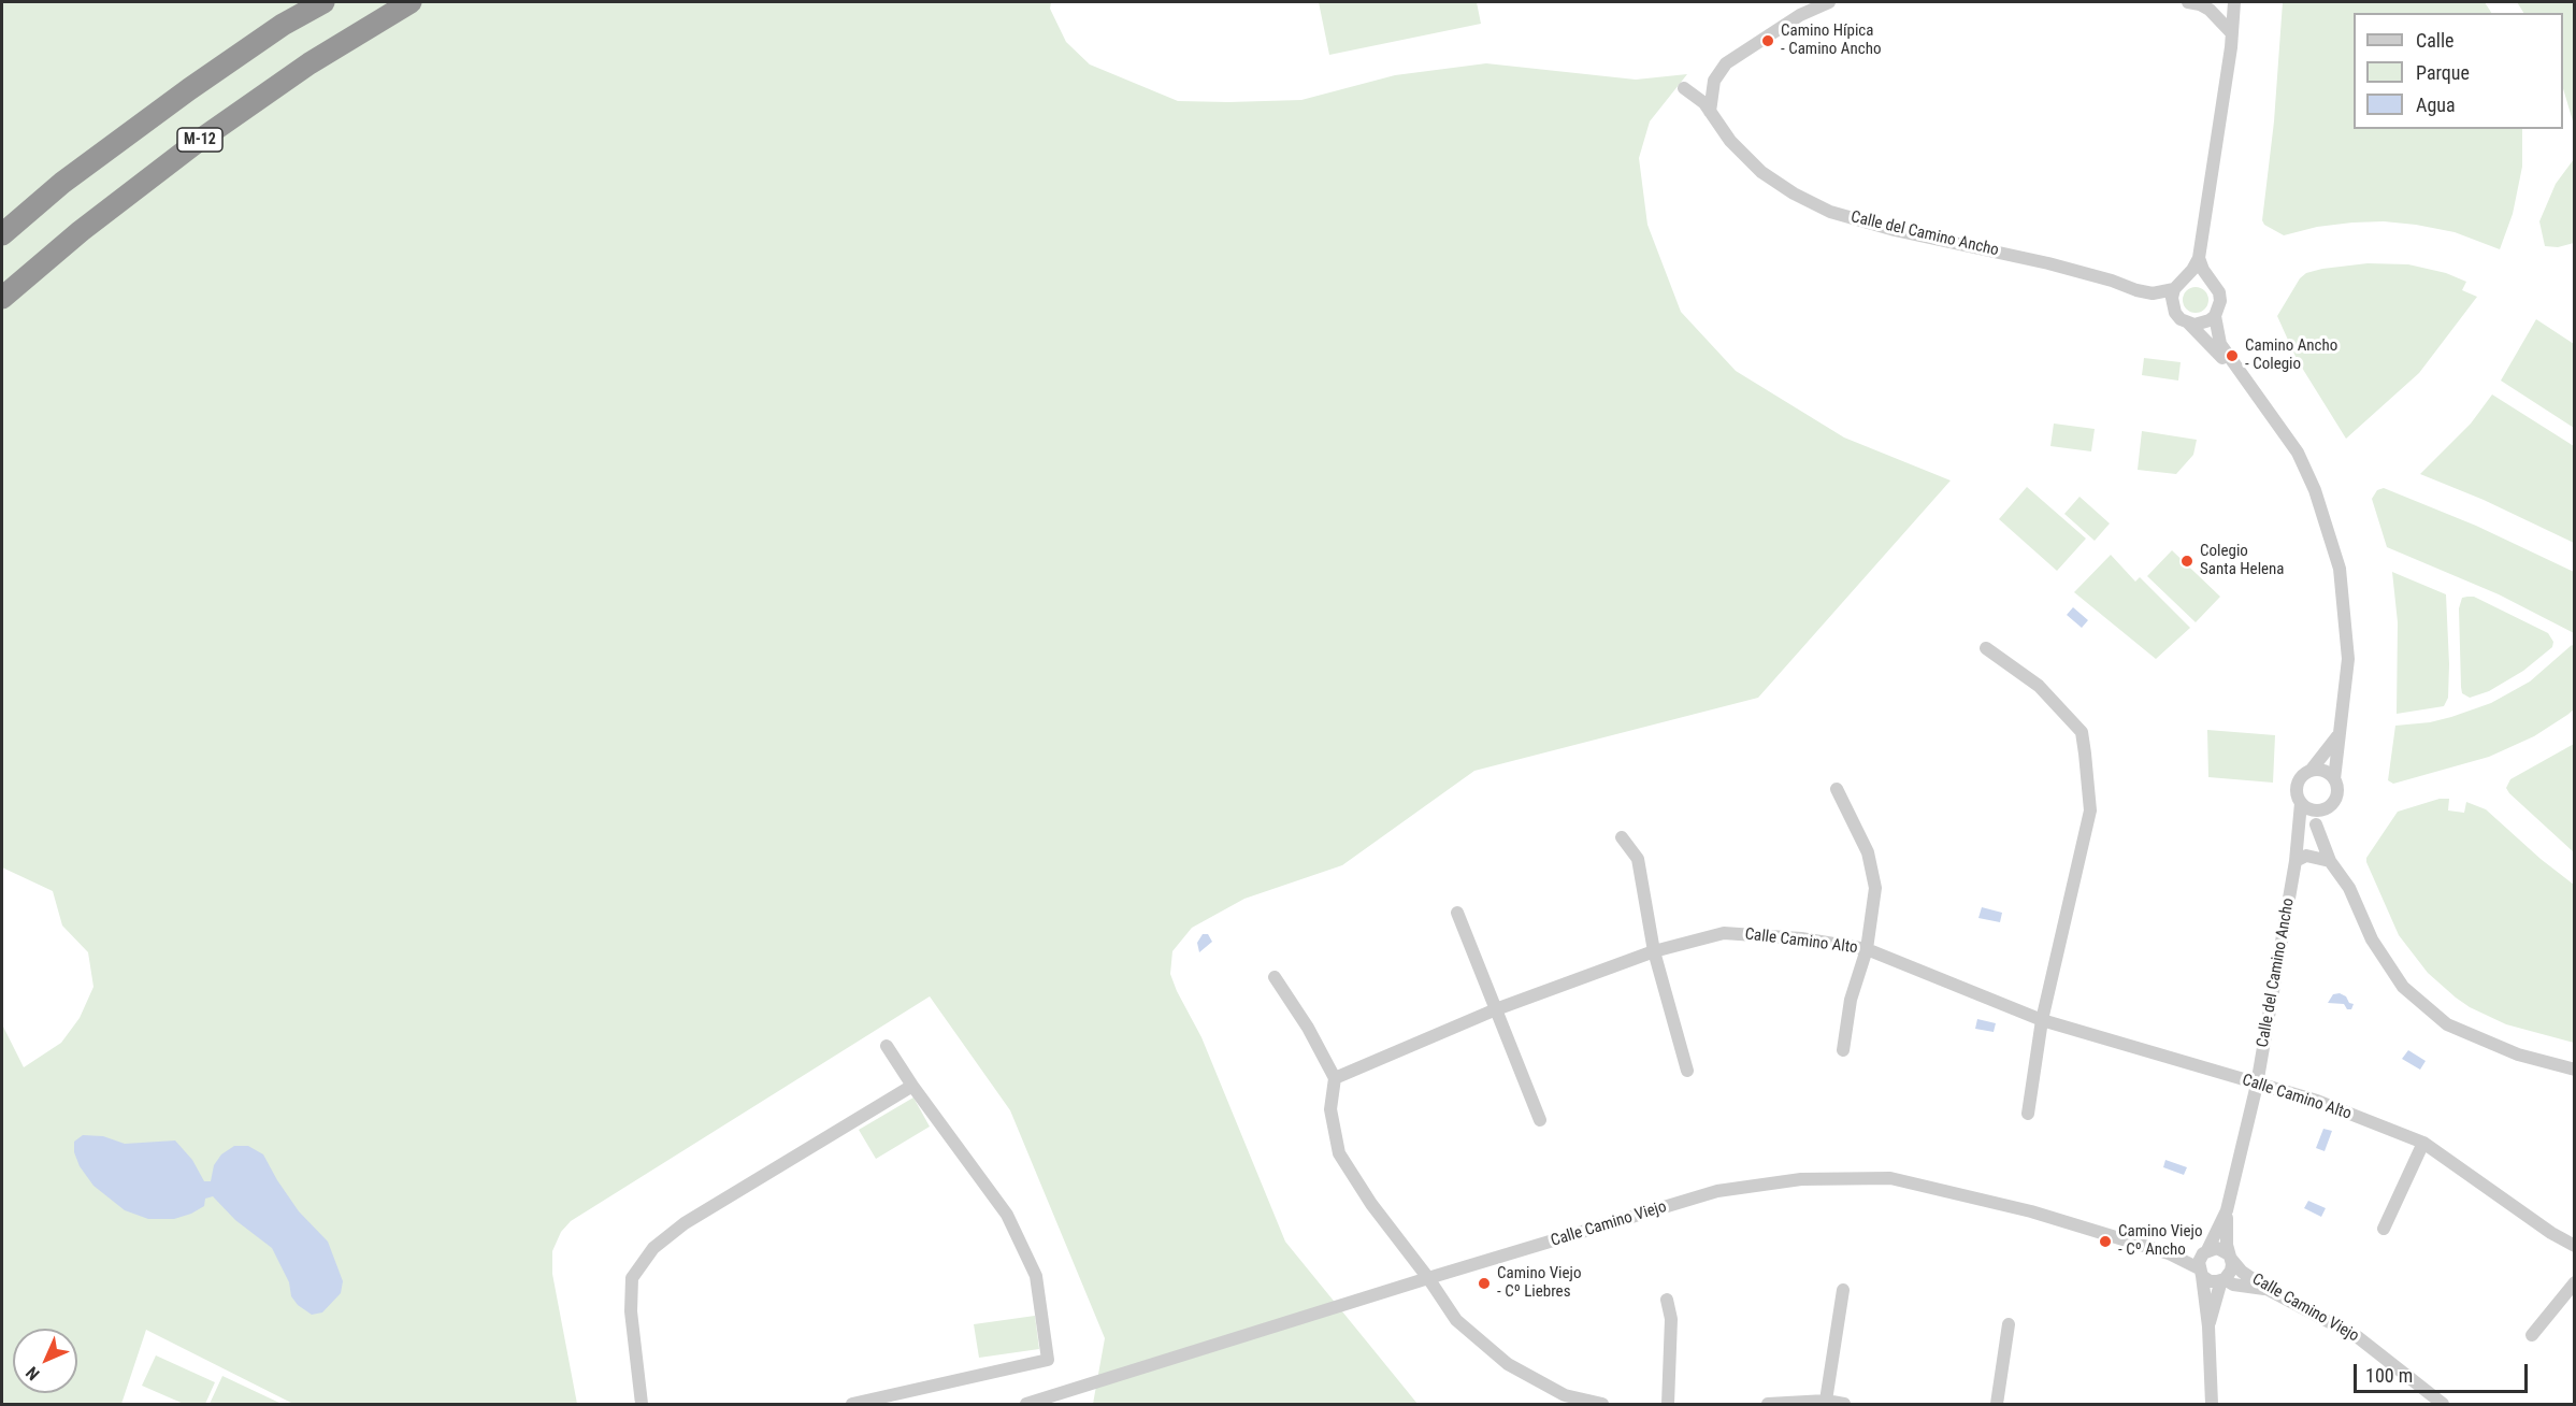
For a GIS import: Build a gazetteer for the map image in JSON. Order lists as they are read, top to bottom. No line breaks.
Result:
{"streets":{"highway":["M-12"],"street":["Calle del Camino Ancho","Calle Camino Alto","Calle Camino Viejo"]},"crossings":[["Calle del Camino Ancho","Calle Camino Alto"],["Calle del Camino Ancho","Calle Camino Viejo"]],"places":["Camino Hípica - Camino Ancho","Camino Ancho - Colegio","Colegio Santa Helena","Camino Viejo - Cº Ancho","Camino Viejo - Cº Liebres"],"legend":["Calle","Parque","Agua"],"scale_bar":"100 m","north":"bottom left"}
